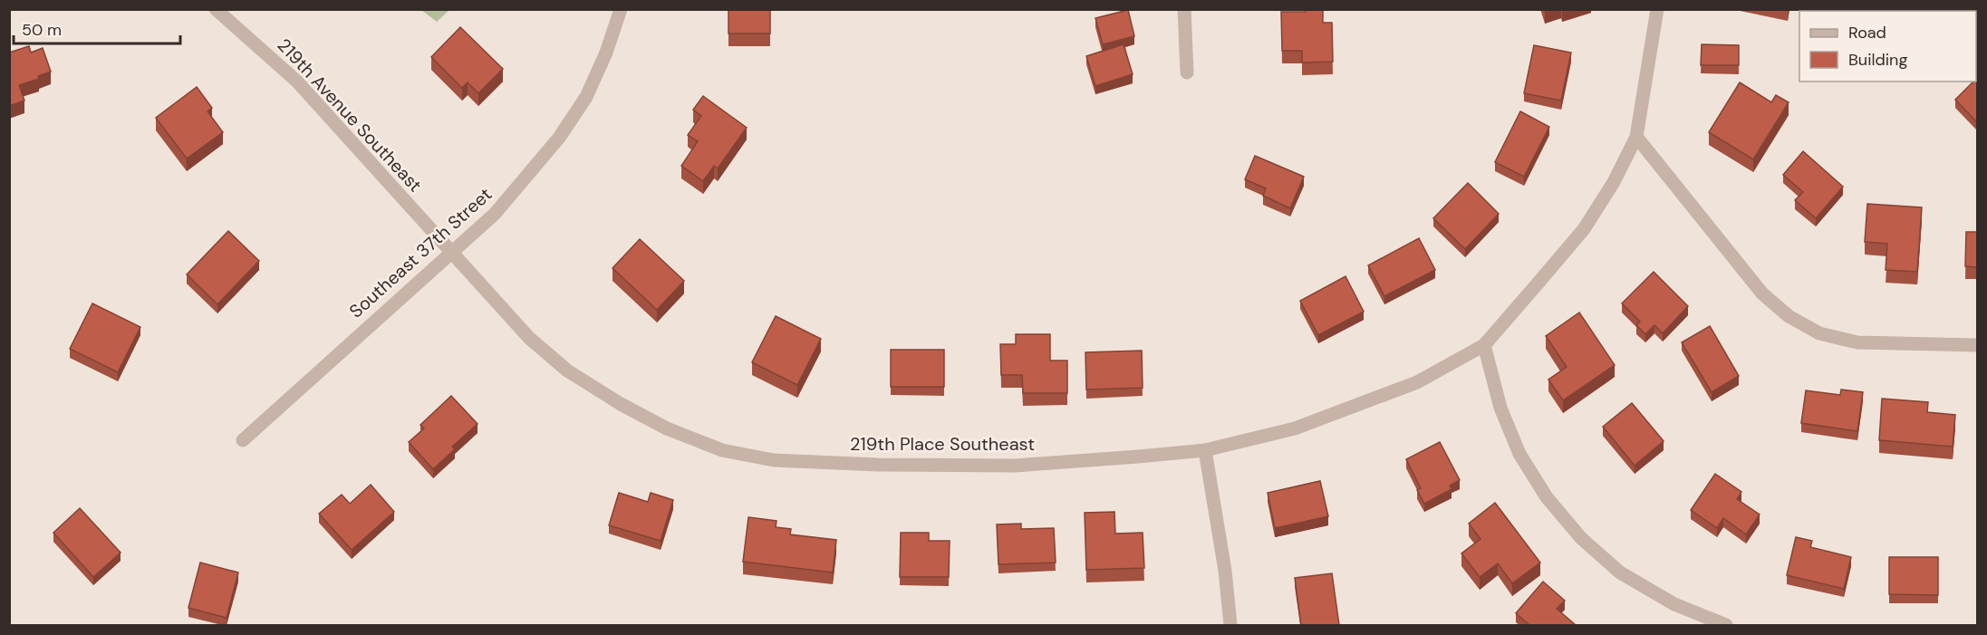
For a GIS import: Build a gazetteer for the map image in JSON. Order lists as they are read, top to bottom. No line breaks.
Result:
{"streets":{"street":["219th Avenue Southeast","Southeast 37th Street","219th Place Southeast"]},"crossings":[["219th Avenue Southeast","Southeast 37th Street"],["219th Avenue Southeast","219th Place Southeast"],["Southeast 37th Street","219th Place Southeast"]],"legend":["Road","Building"],"scale_bar":"50 m"}
